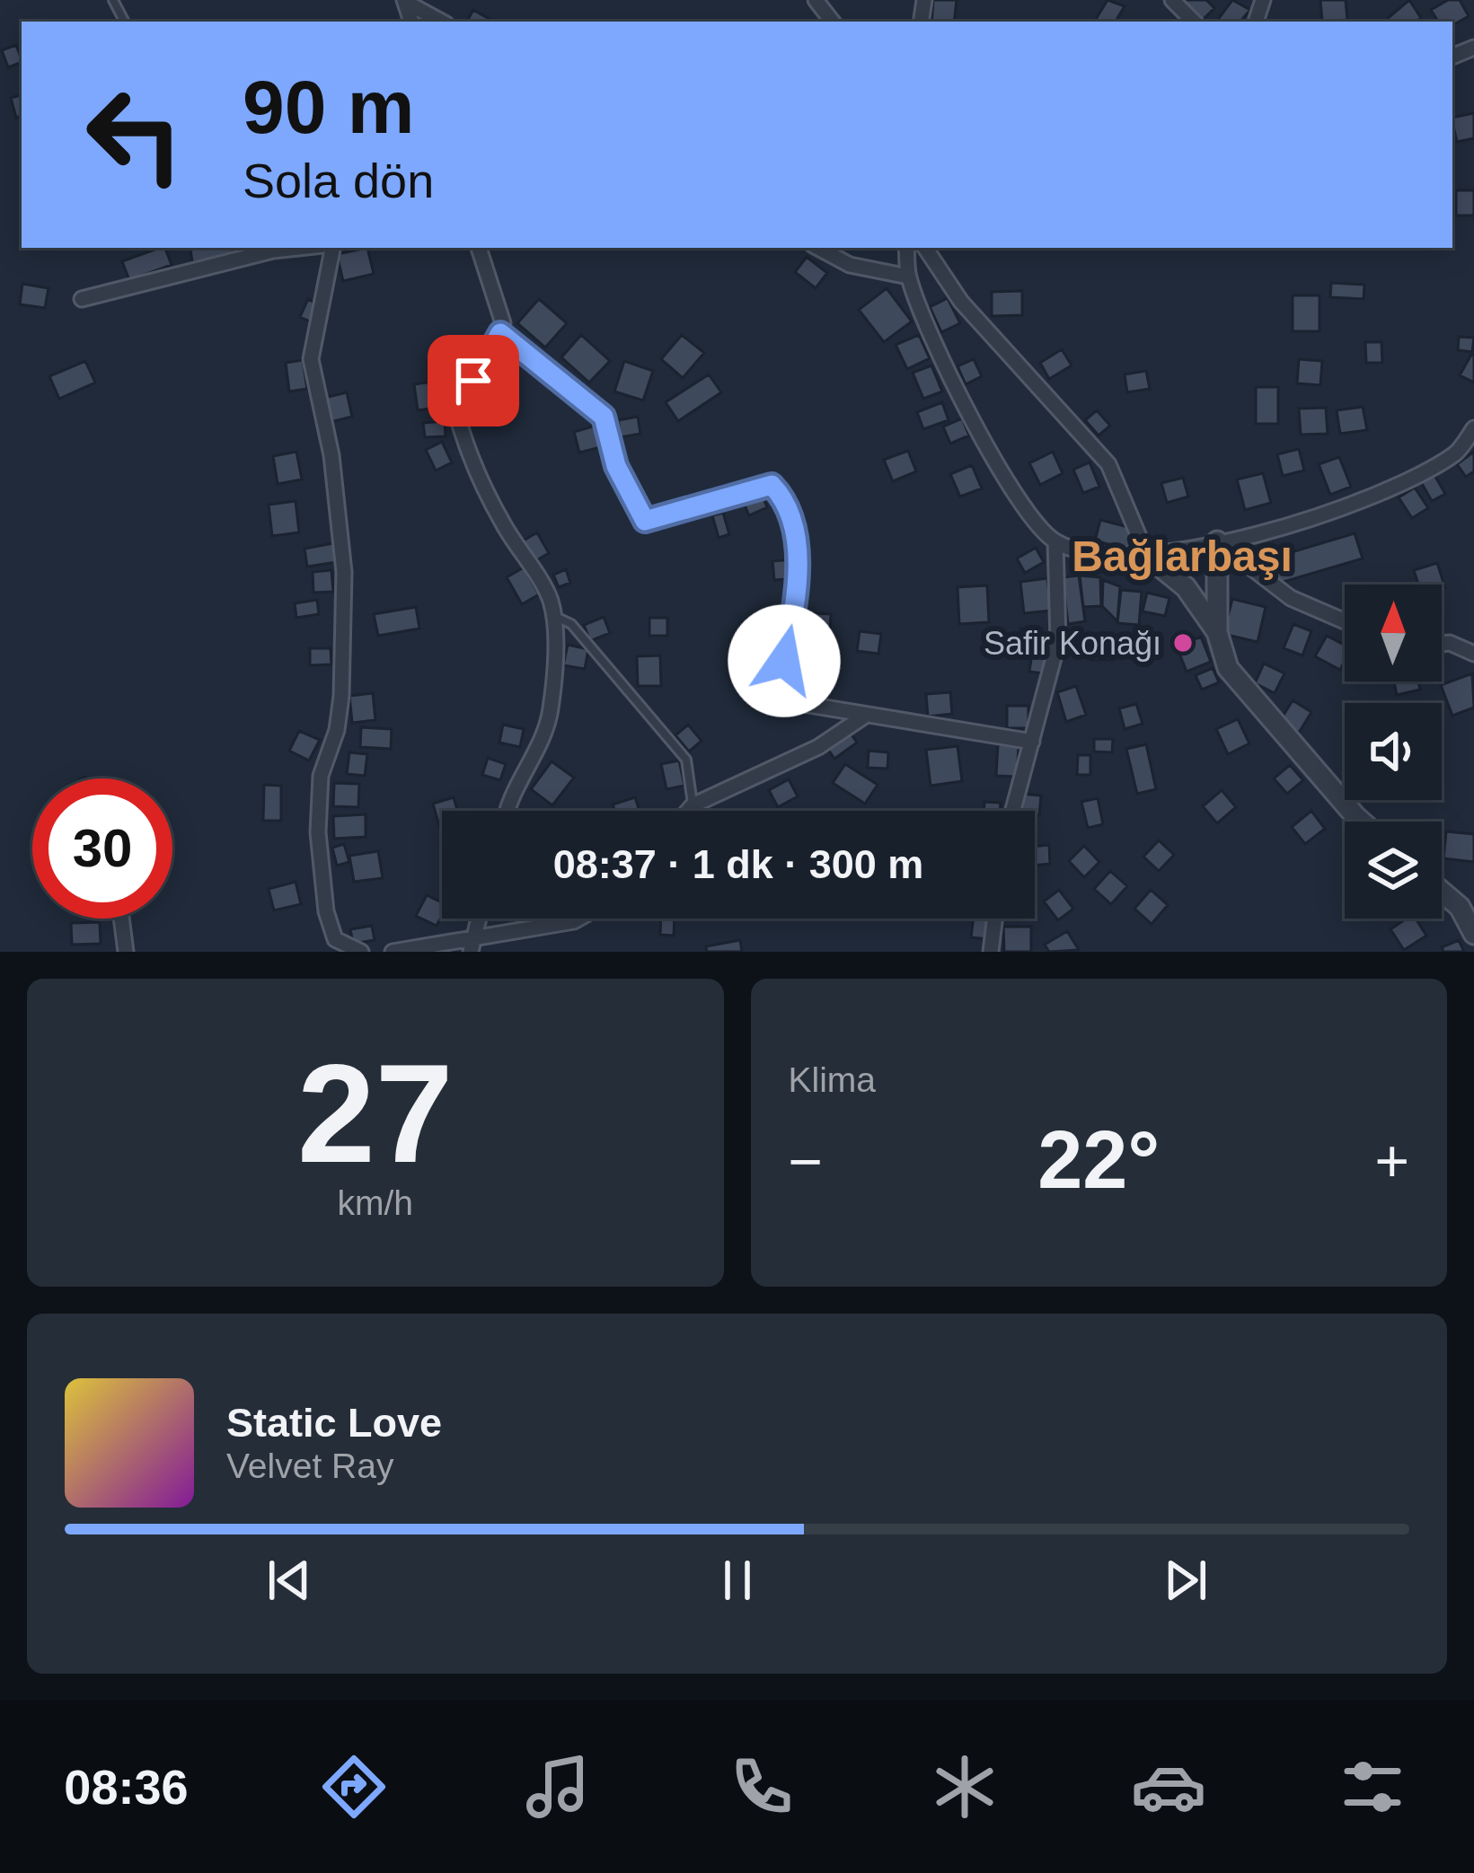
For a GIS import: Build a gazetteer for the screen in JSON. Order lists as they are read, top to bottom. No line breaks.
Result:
{"districts":["Bağlarbaşı"],"places":["Safir Konağı"],"north":"top","page":{"turn":["90 m","Sola dön"],"limit":"30","trip":"08:37 · 1 dk · 300 m","tile":[["27","km/h"],"Klima"],"heat":["−","22°","+"],"song":["Static Love","Velvet Ray"],"tabs":"08:36"}}
